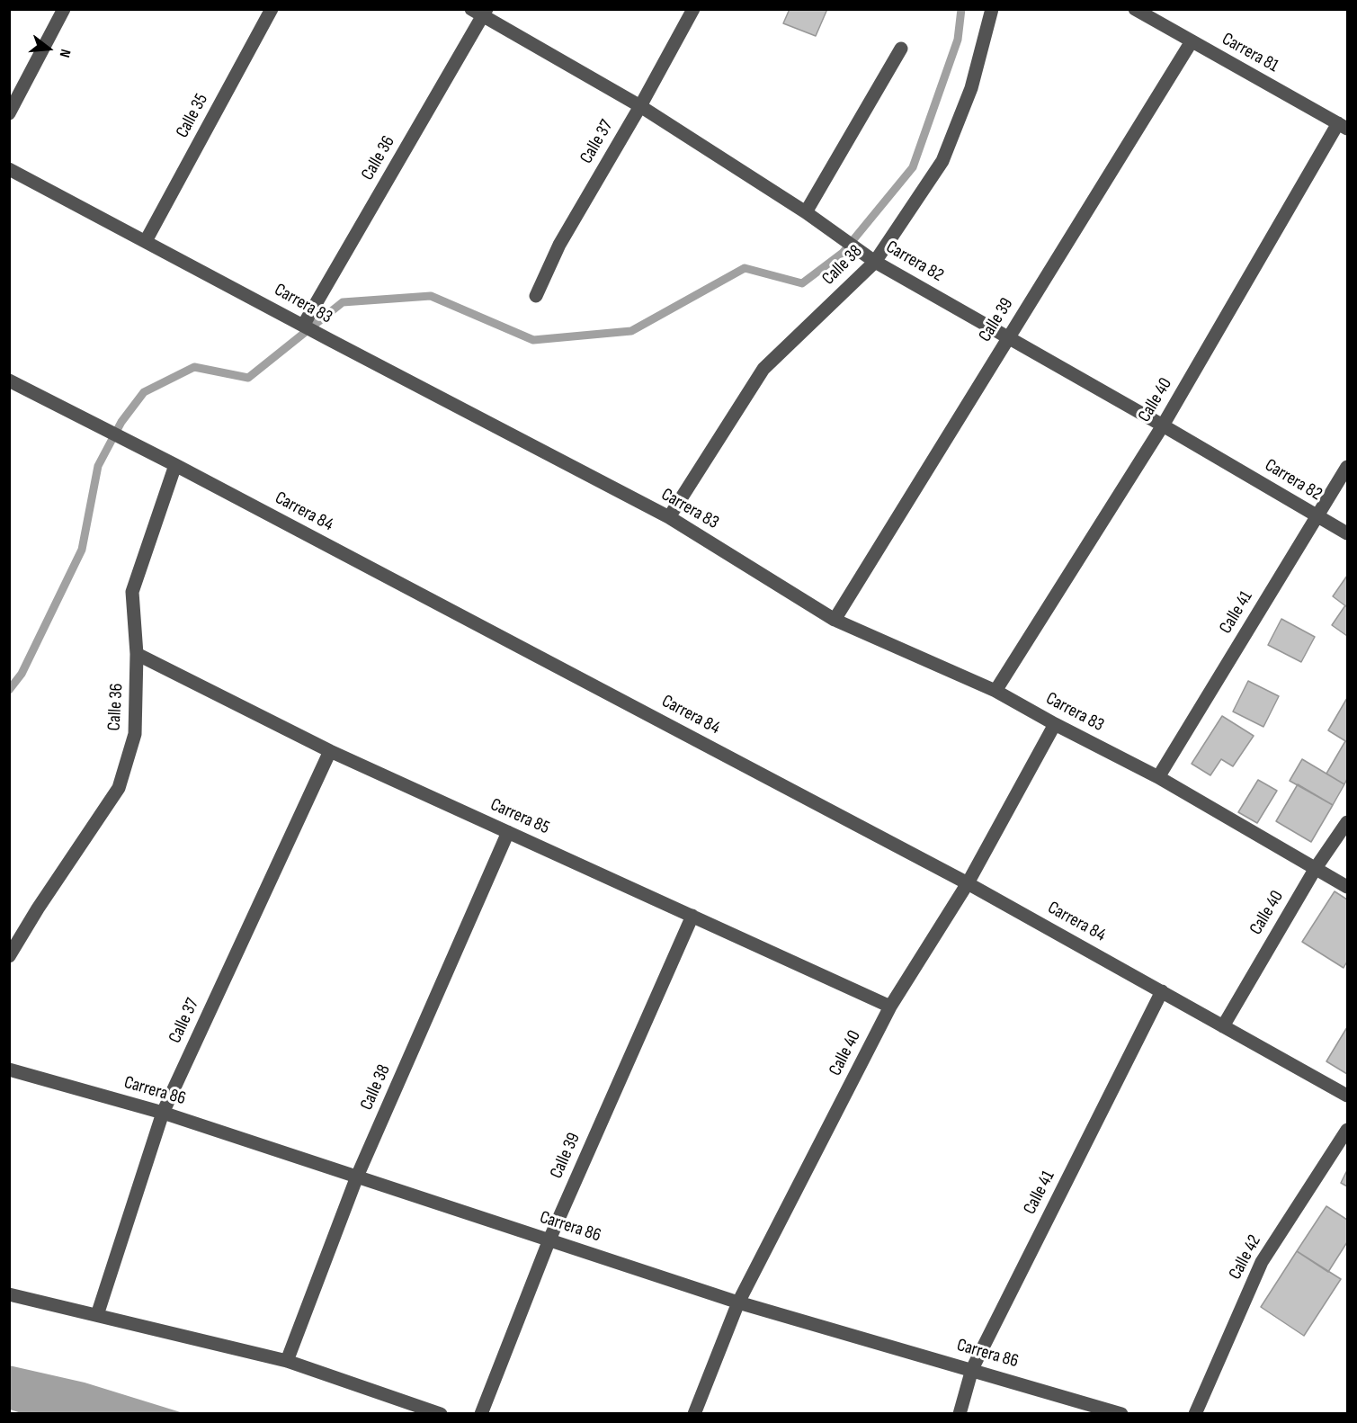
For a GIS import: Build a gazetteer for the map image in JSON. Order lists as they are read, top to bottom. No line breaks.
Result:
{"streets":{"street":["Carrera 81","Calle 35","Calle 37","Calle 36","Carrera 82","Calle 38","Carrera 83","Calle 39","Calle 40","Carrera 84","Calle 41","Carrera 85","Carrera 86","Calle 42"]},"crossings":[["Carrera 81","Calle 39"],["Carrera 81","Calle 40"],["Calle 35","Carrera 83"],["Calle 37","Carrera 82"],["Calle 37","Carrera 85"],["Calle 37","Carrera 86"],["Calle 36","Carrera 82"],["Calle 36","Carrera 83"],["Calle 36","Carrera 84"],["Calle 36","Carrera 85"],["Carrera 82","Calle 38"],["Carrera 82","Calle 39"],["Carrera 82","Calle 40"],["Carrera 82","Calle 41"],["Calle 38","Carrera 83"],["Calle 38","Carrera 85"],["Calle 38","Carrera 86"],["Carrera 83","Calle 39"],["Carrera 83","Calle 40"],["Carrera 83","Calle 41"],["Calle 39","Carrera 85"],["Calle 39","Carrera 86"],["Calle 40","Carrera 84"],["Calle 40","Carrera 85"],["Calle 40","Carrera 86"],["Carrera 84","Calle 41"],["Calle 41","Carrera 86"]],"north":"right"}
